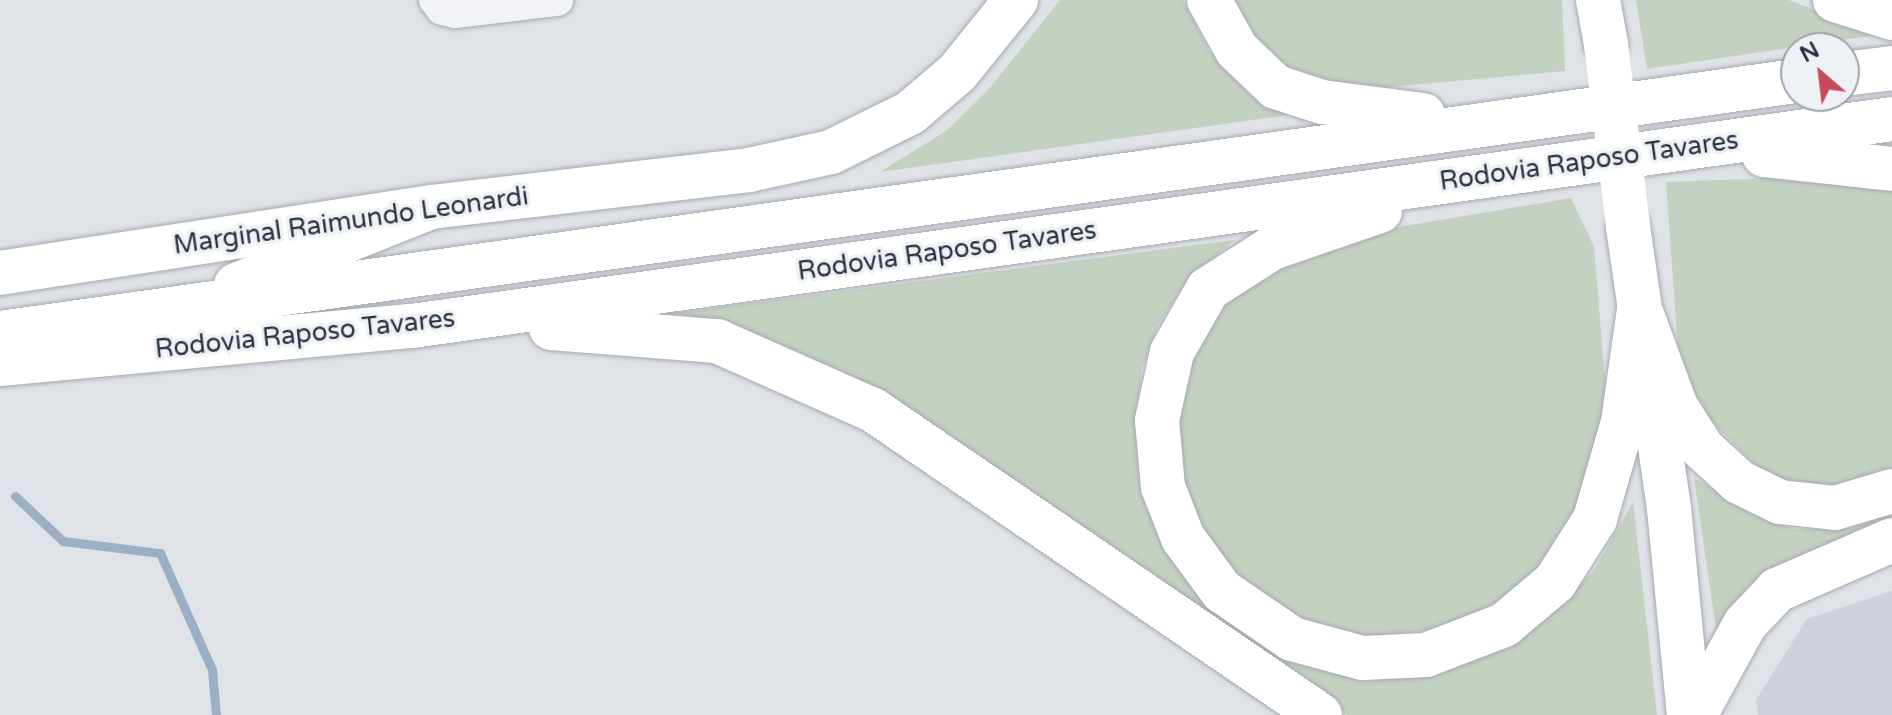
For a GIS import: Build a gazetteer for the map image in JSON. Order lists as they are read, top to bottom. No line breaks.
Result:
{"streets":{"main road":["Rodovia Raposo Tavares","Marginal Raimundo Leonardi"]},"north":"top left"}
